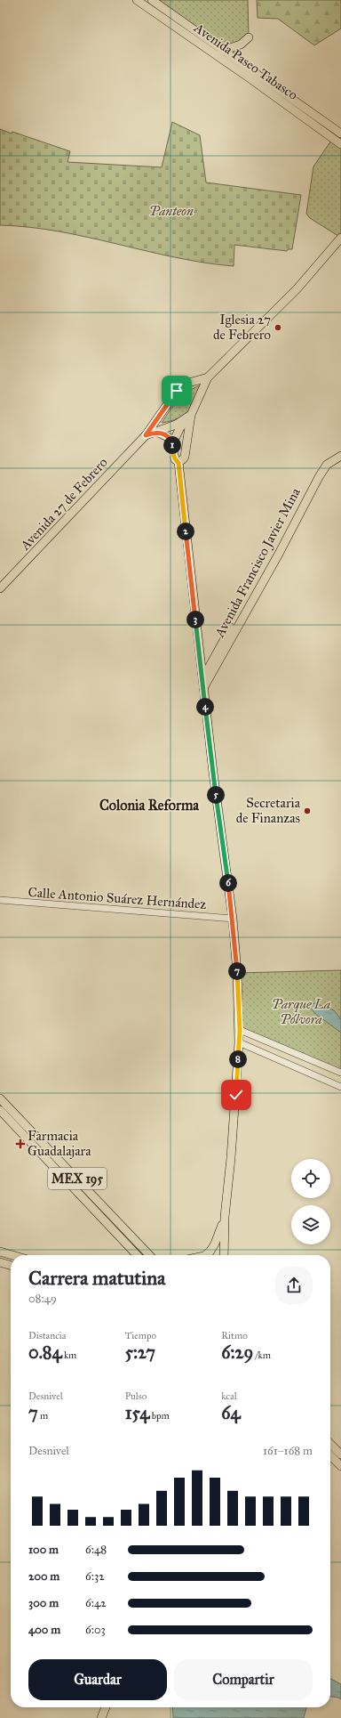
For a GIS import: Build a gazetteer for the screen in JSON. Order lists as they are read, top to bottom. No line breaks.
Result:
{"streets":{"main road":["Avenida Paseo Tabasco","Avenida 27 de Febrero","Avenida Francisco Javier Mina","MEX 195"],"street":["Calle Antonio Suárez Hernández"]},"districts":["Colonia Reforma"],"parks":["Panteon","Parque La Pólvora"],"places":{"other":["Iglesia 27 de Febrero","Secretaria de Finanzas"],"health":["Farmacia Guadalajara"]},"page":{"pins":["1","2","3","4","5","6","7","8"],"heading":["Carrera matutina","08:49"],"stats":[["Distancia","0.84 km"],["Tiempo","5:27"],["Ritmo","6:29 /km"],["Desnivel","7 m"],["Pulso","154 bpm"],["kcal","64"]],"chart":["Desnivel","161–168 m"],"list":[{"name":"100 m","note":"6:48"},{"name":"200 m","note":"6:32"},{"name":"300 m","note":"6:42"},{"name":"400 m","note":"6:03"}],"buttons":["Guardar","Compartir"]}}
